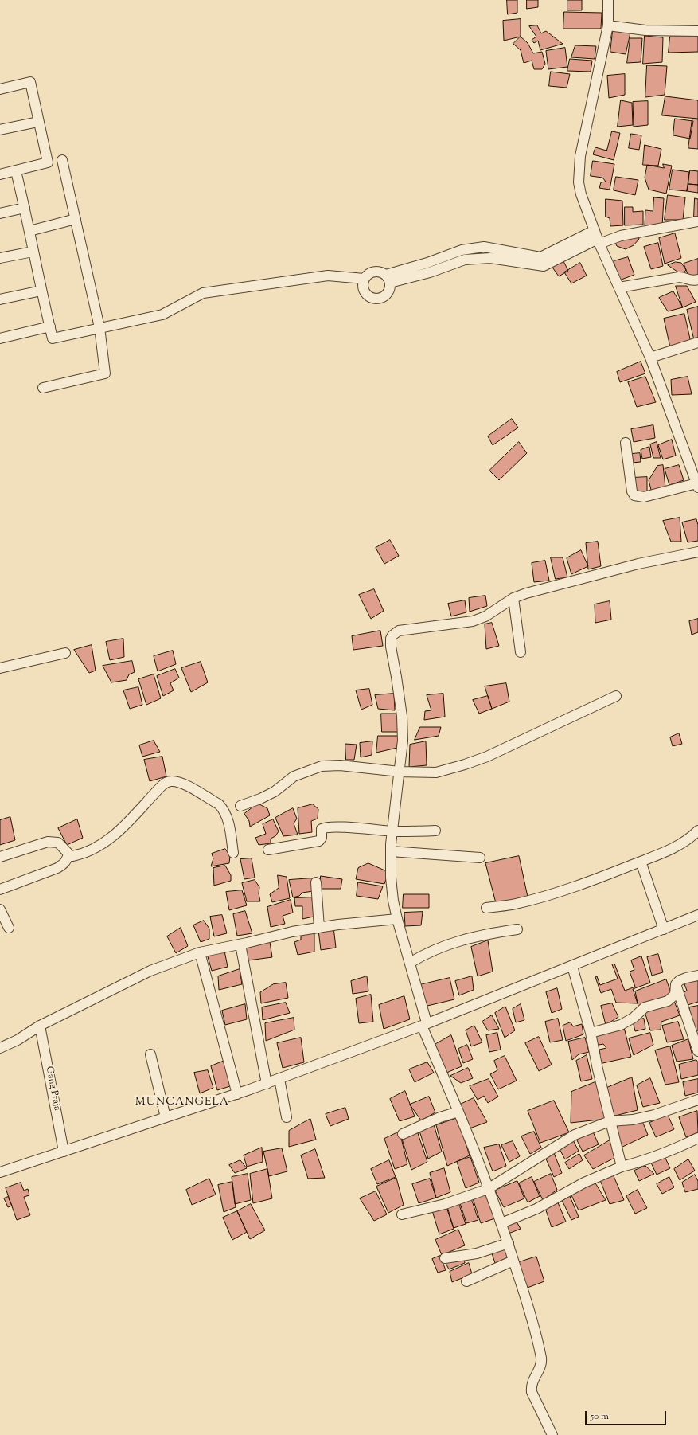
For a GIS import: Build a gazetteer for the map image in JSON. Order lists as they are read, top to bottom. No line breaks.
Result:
{"streets":{"street":["Gang Praja"]},"districts":["MUNCANGELA"],"scale_bar":"50 m"}
